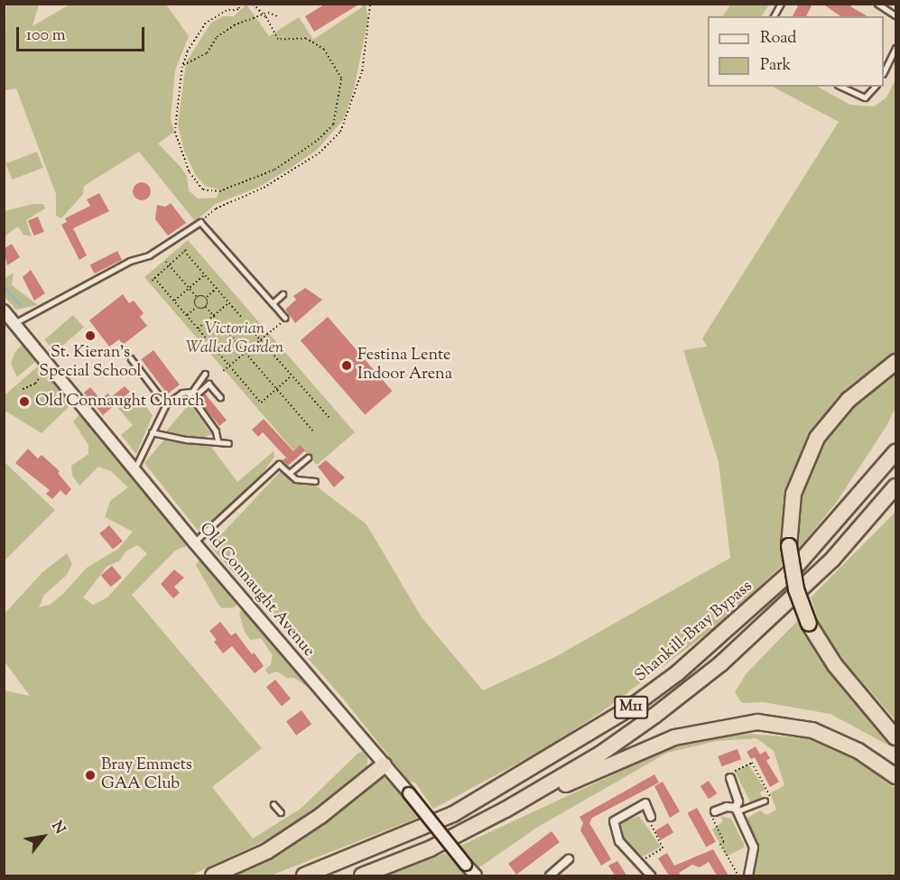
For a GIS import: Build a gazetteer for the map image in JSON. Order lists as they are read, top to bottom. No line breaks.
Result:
{"streets":{"highway":["Shankill-Bray Bypass","M11"],"street":["Old Connaught Avenue"]},"parks":["Victorian Walled Garden"],"places":["St. Kieran’s Special School","Festina Lente Indoor Arena","Old Connaught Church","Bray Emmets GAA Club"],"legend":["Road","Park"],"scale_bar":"100 m","north":"top right"}
